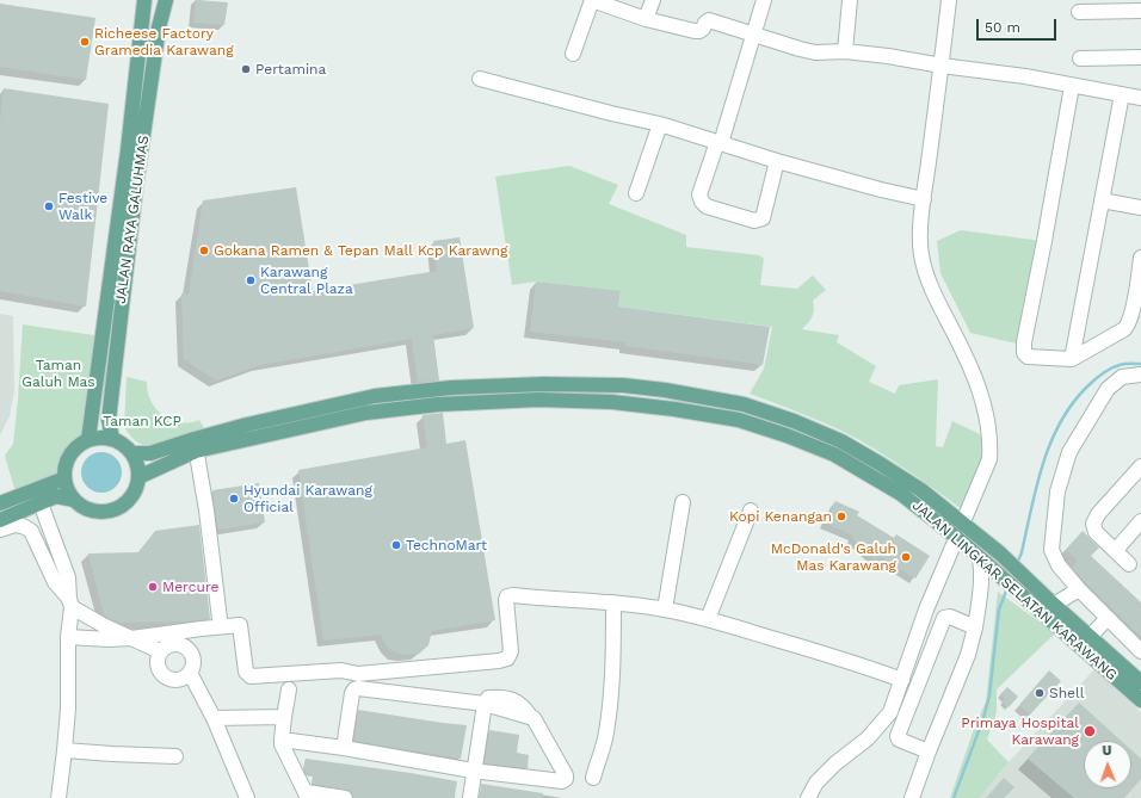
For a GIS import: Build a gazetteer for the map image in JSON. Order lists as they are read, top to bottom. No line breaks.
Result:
{"streets":{"main road":["JALAN RAYA GALUHMAS","JALAN LINGKAR SELATAN KARAWANG"]},"crossings":[["JALAN RAYA GALUHMAS","JALAN LINGKAR SELATAN KARAWANG"]],"parks":["Taman Galuh Mas","Taman KCP"],"places":["Richeese Factory Gramedia Karawang","Pertamina","Festive Walk","Gokana Ramen & Tepan Mall Kcp Karawng","Karawang Central Plaza","Hyundai Karawang Official","Kopi Kenangan","TechnoMart","McDonald's Galuh Mas Karawang","Mercure","Shell","Primaya Hospital Karawang"],"scale_bar":"50 m","north":"top"}
